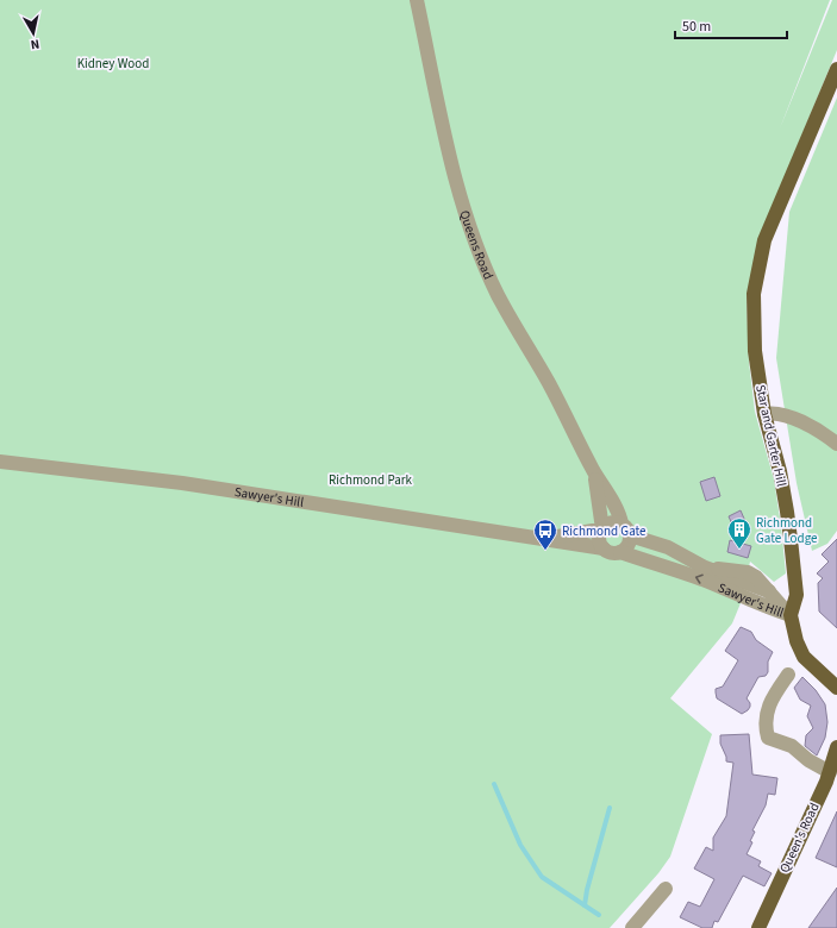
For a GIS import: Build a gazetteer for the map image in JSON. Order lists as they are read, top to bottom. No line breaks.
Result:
{"streets":{"main road":["Star and Garter Hill","Queen's Road"],"street":["Queens Road","Sawyer's Hill"]},"crossings":[["Queens Road","Sawyer's Hill"],["Star and Garter Hill","Sawyer's Hill"]],"parks":["Kidney Wood","Richmond Park"],"places":{"building":["Richmond Gate Lodge"],"bus stop":["Richmond Gate"]},"scale_bar":"50 m","north":"bottom"}
